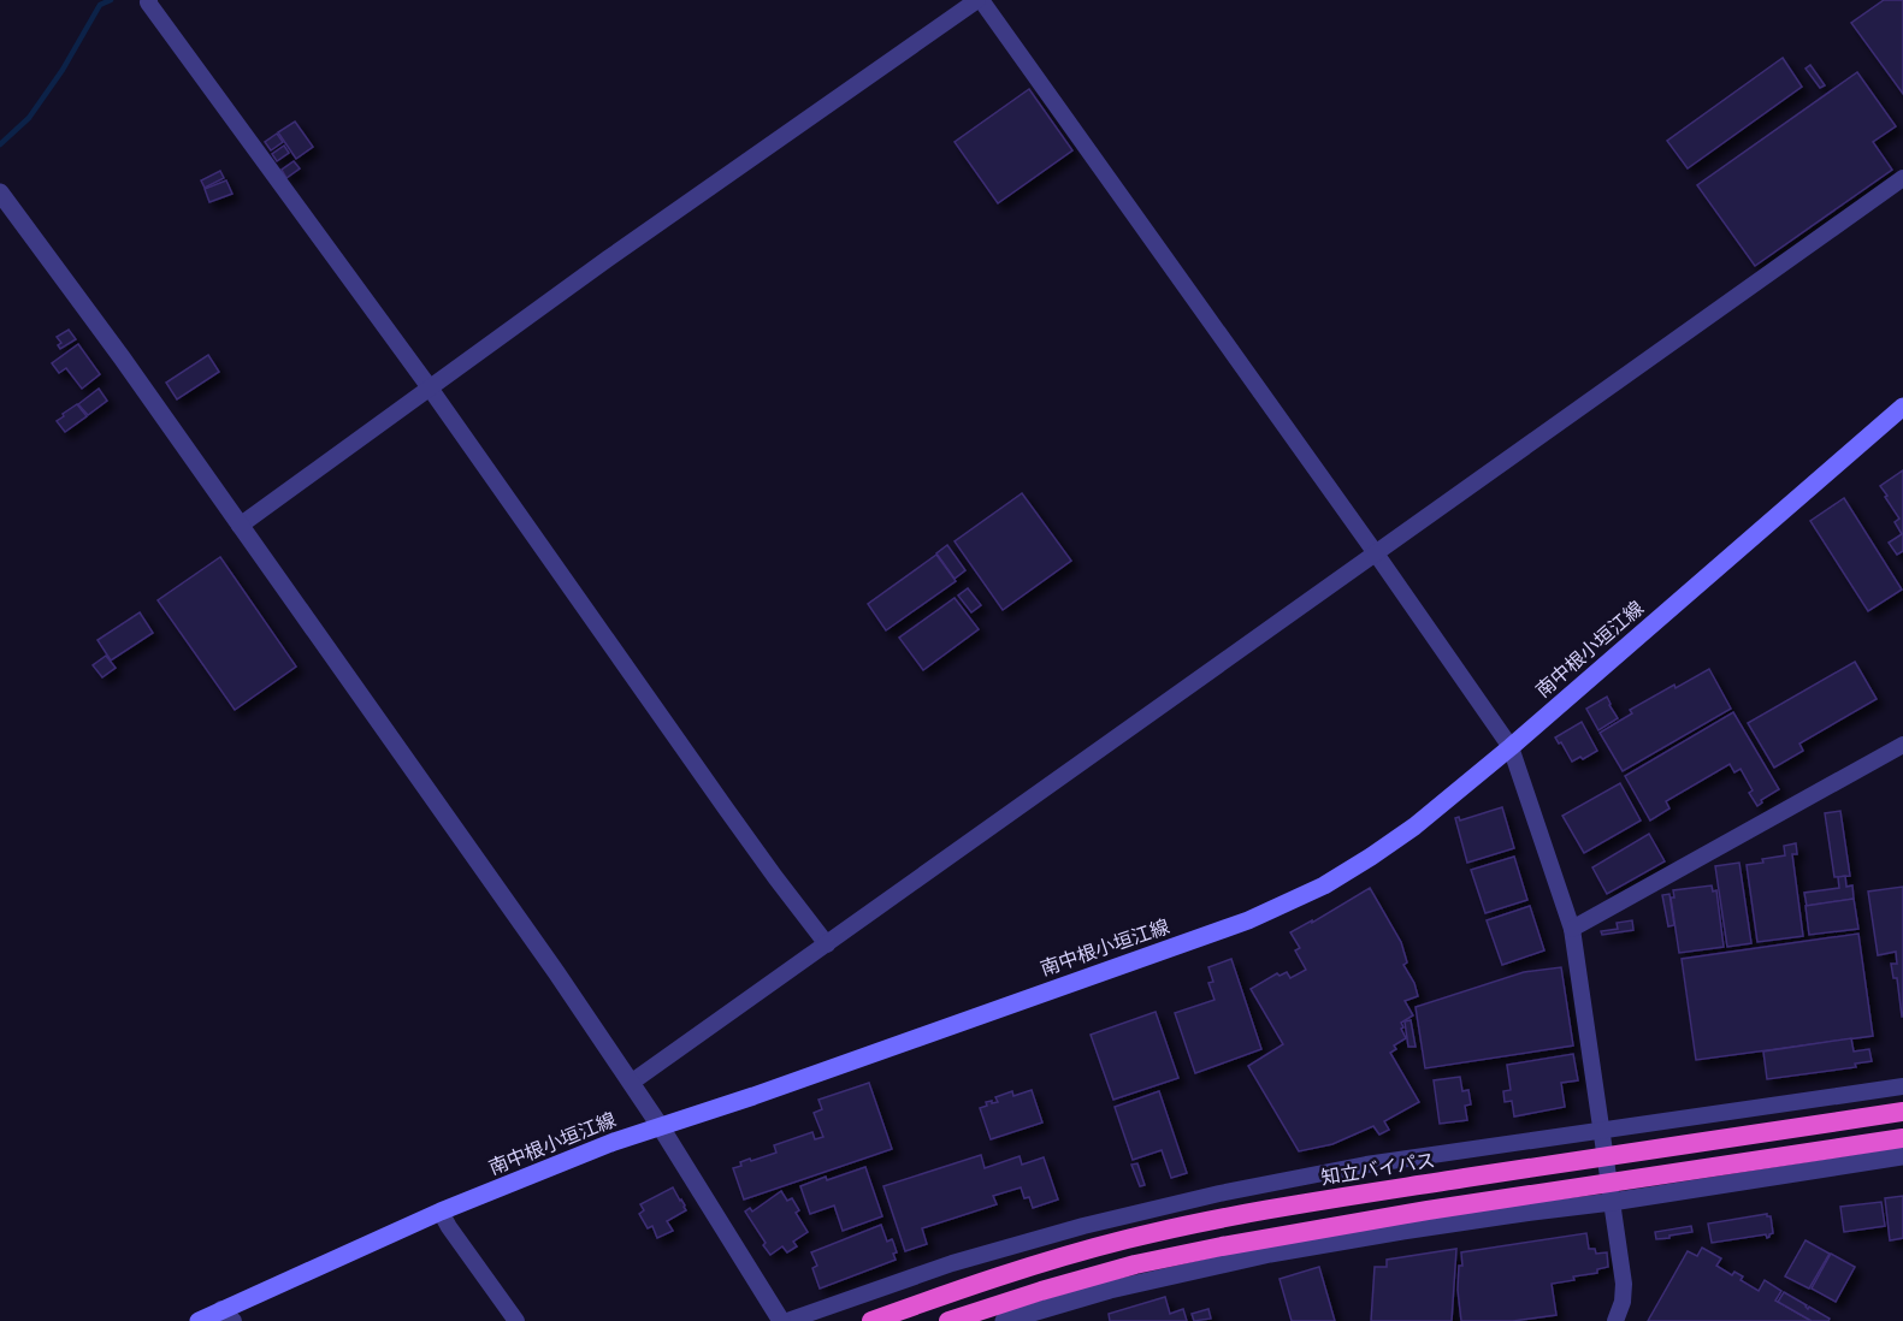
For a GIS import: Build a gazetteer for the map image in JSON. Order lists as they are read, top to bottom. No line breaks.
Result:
{"streets":{"highway":["知立バイパス"],"main road":["南中根小垣江線"]}}
